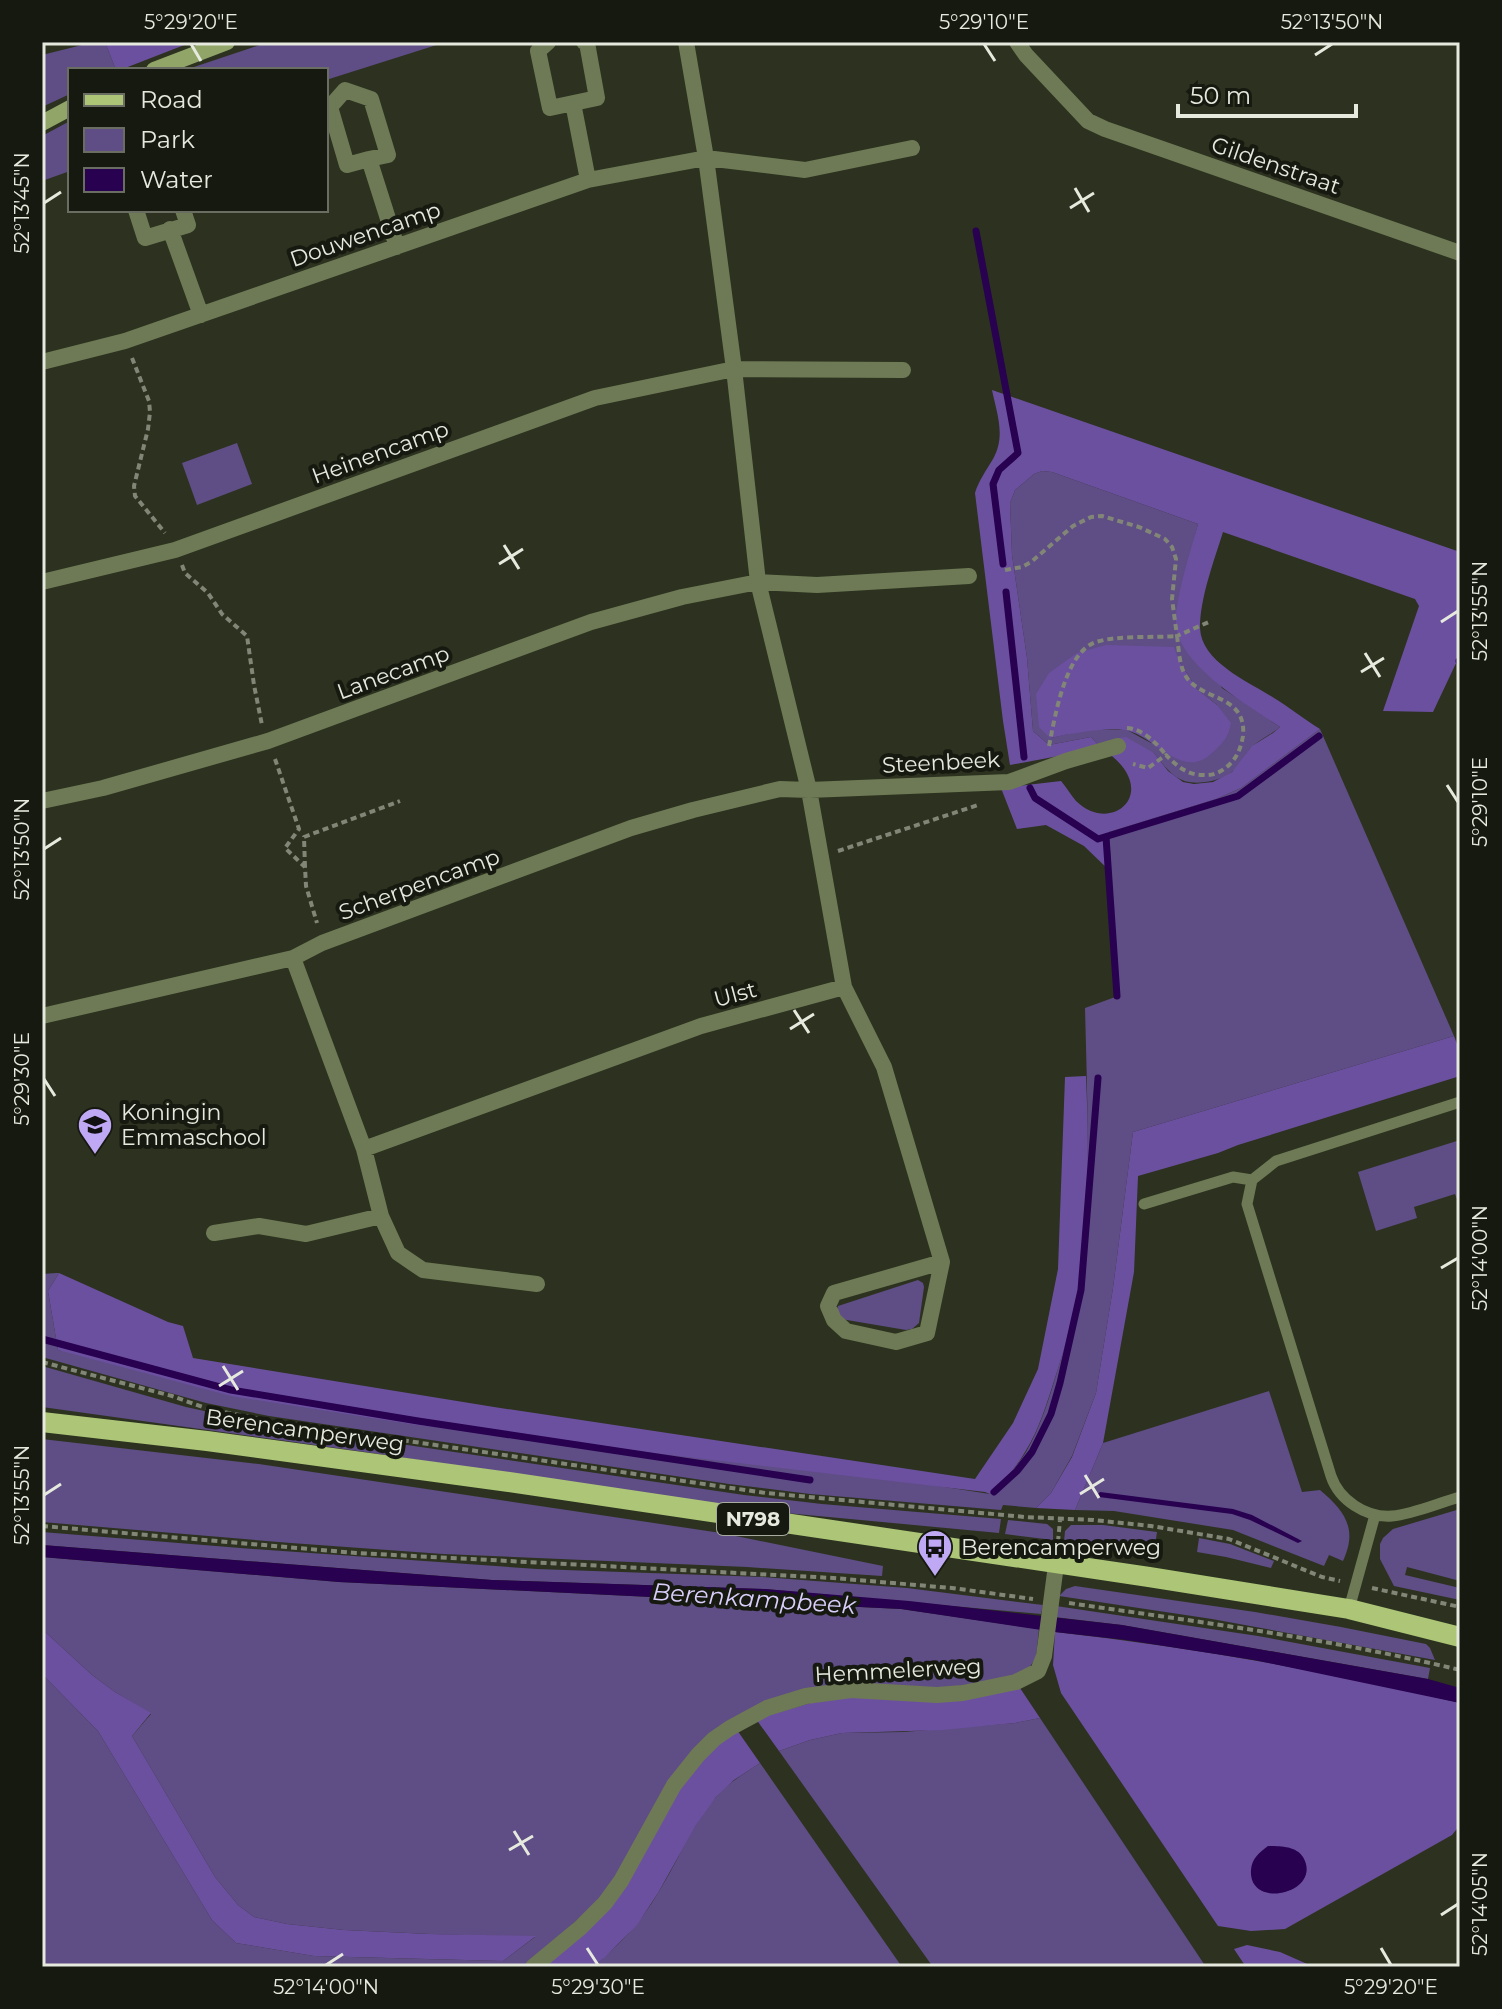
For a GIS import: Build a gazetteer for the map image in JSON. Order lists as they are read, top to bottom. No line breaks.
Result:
{"streets":{"main road":["Berencamperweg","N798"],"street":["Gildenstraat","Douwencamp","Heinencamp","Lanecamp","Steenbeek","Scherpencamp","Ulst","Hemmelerweg"]},"crossings":[["Steenbeek","Scherpencamp"],["Berencamperweg","Hemmelerweg"]],"water":["Berenkampbeek"],"places":{"school or university":["Koningin Emmaschool"],"bus stop":["Berencamperweg"]},"legend":["Road","Park","Water"],"scale_bar":"50 m","coordinates":["5°29'20\"E","5°29'10\"E","52°13'50\"N","52°13'45\"N","52°13'55\"N","5°29'30\"E","52°14'00\"N","52°14'05\"N"]}
